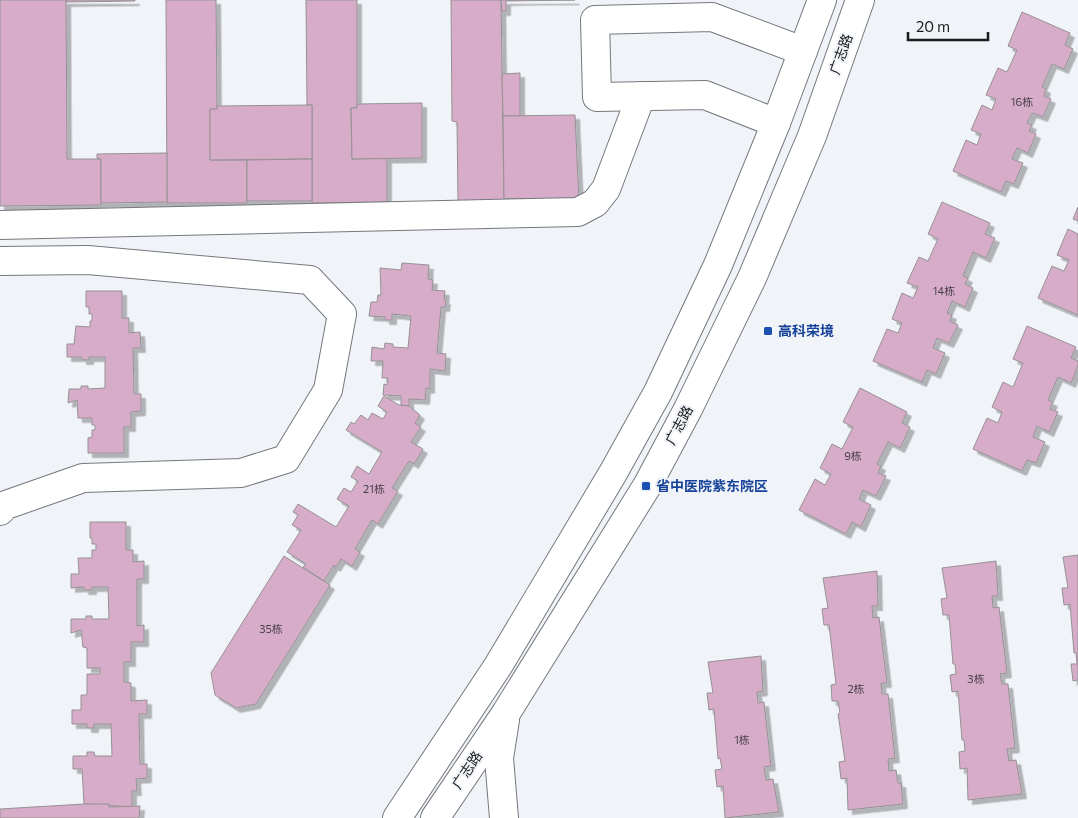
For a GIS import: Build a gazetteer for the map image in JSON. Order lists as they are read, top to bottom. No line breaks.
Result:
{"streets":{"street":["广志路"]},"places":{"transit":["高科荣境","省中医院紫东院区"]},"house_numbers":["16栋","14栋","9栋","21栋","35栋","3栋","2栋","1栋"],"scale_bar":"20 m"}
